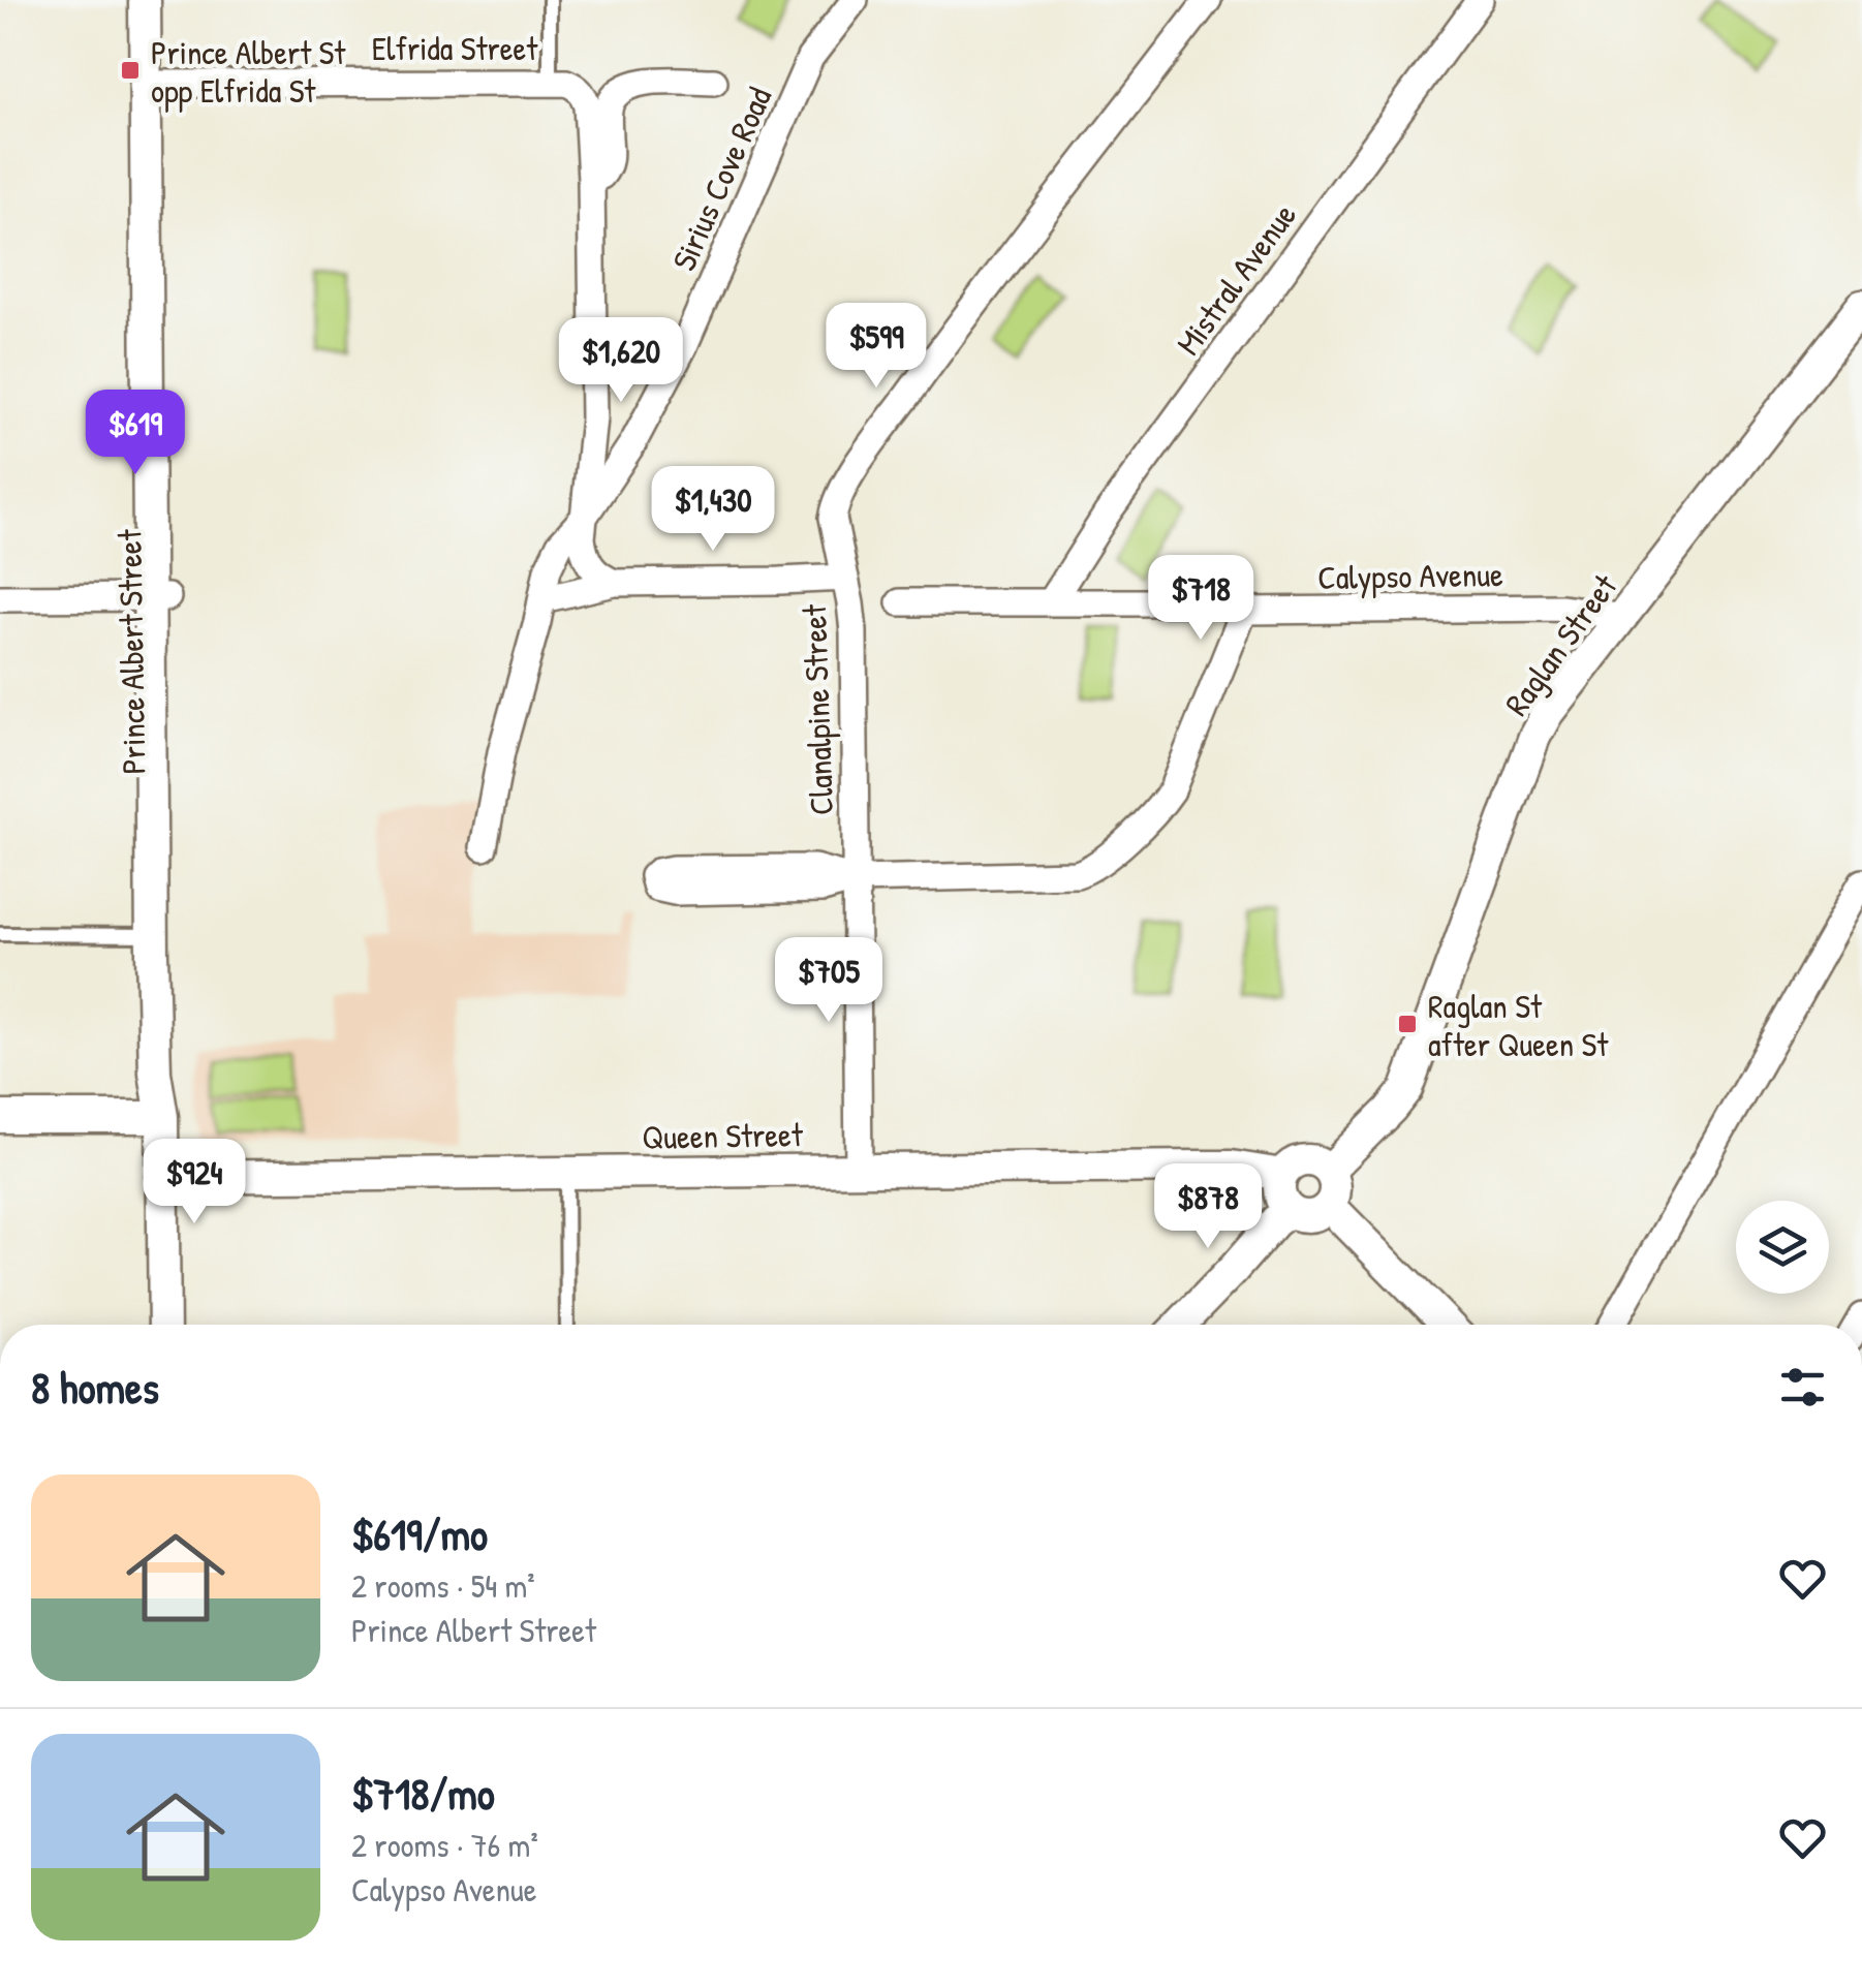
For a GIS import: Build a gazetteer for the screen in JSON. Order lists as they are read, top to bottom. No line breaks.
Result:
{"streets":{"street":["Elfrida Street","Sirius Cove Road","Mistral Avenue","Calypso Avenue","Raglan Street","Prince Albert Street","Clanalpine Street","Queen Street"]},"crossings":[["Elfrida Street","Prince Albert Street"],["Mistral Avenue","Calypso Avenue"],["Calypso Avenue","Raglan Street"],["Raglan Street","Queen Street"],["Prince Albert Street","Queen Street"],["Clanalpine Street","Queen Street"]],"places":{"transit":["Prince Albert St opp Elfrida St","Raglan St after Queen St"]},"page":{"price":["$599","$1,620","$619","$1,430","$718","$705","$924","$878"],"heading":"8 homes","list":[{"name":"$619/mo","note":"2 rooms · 54 m² · Prince Albert Street"},{"name":"$718/mo","note":"2 rooms · 76 m² · Calypso Avenue"}]}}
